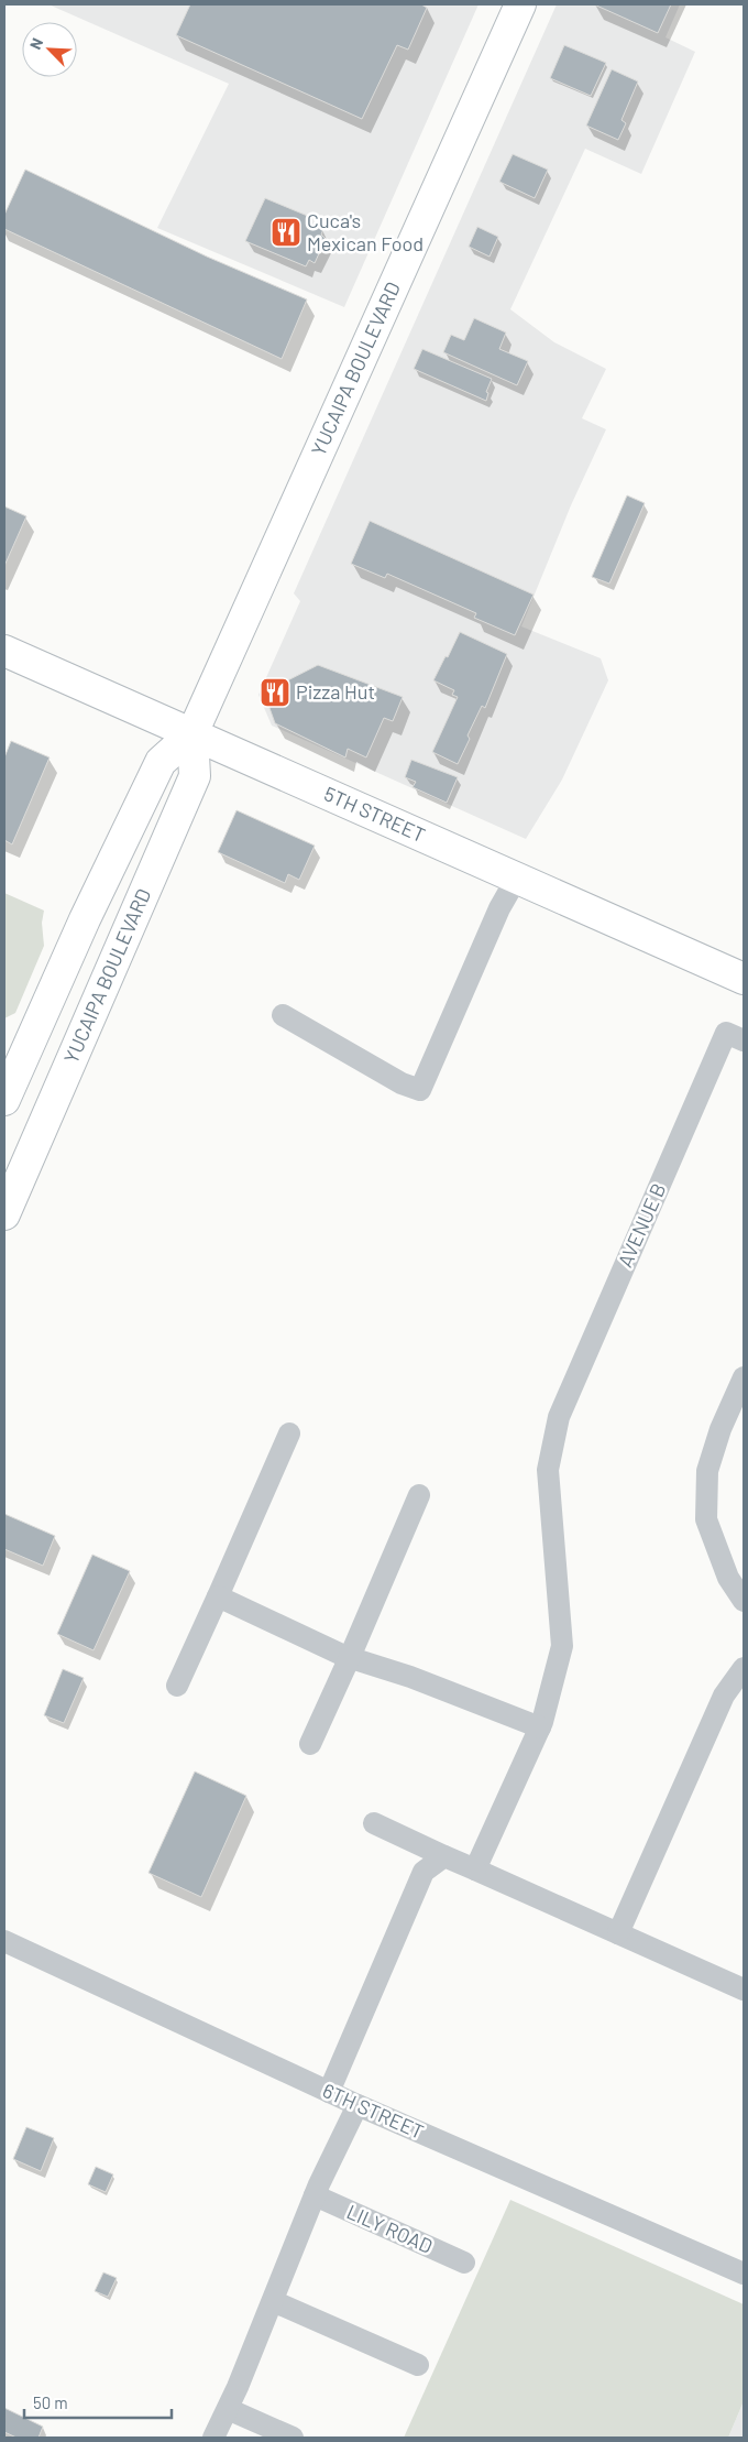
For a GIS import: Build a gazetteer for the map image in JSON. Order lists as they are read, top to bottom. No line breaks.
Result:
{"streets":{"main road":["YUCAIPA BOULEVARD","5TH STREET"],"street":["AVENUE B","6TH STREET","LILY ROAD"]},"crossings":[["YUCAIPA BOULEVARD","5TH STREET"]],"places":{"restaurant":["Cuca's Mexican Food","Pizza Hut"]},"scale_bar":"50 m","north":"top left"}
